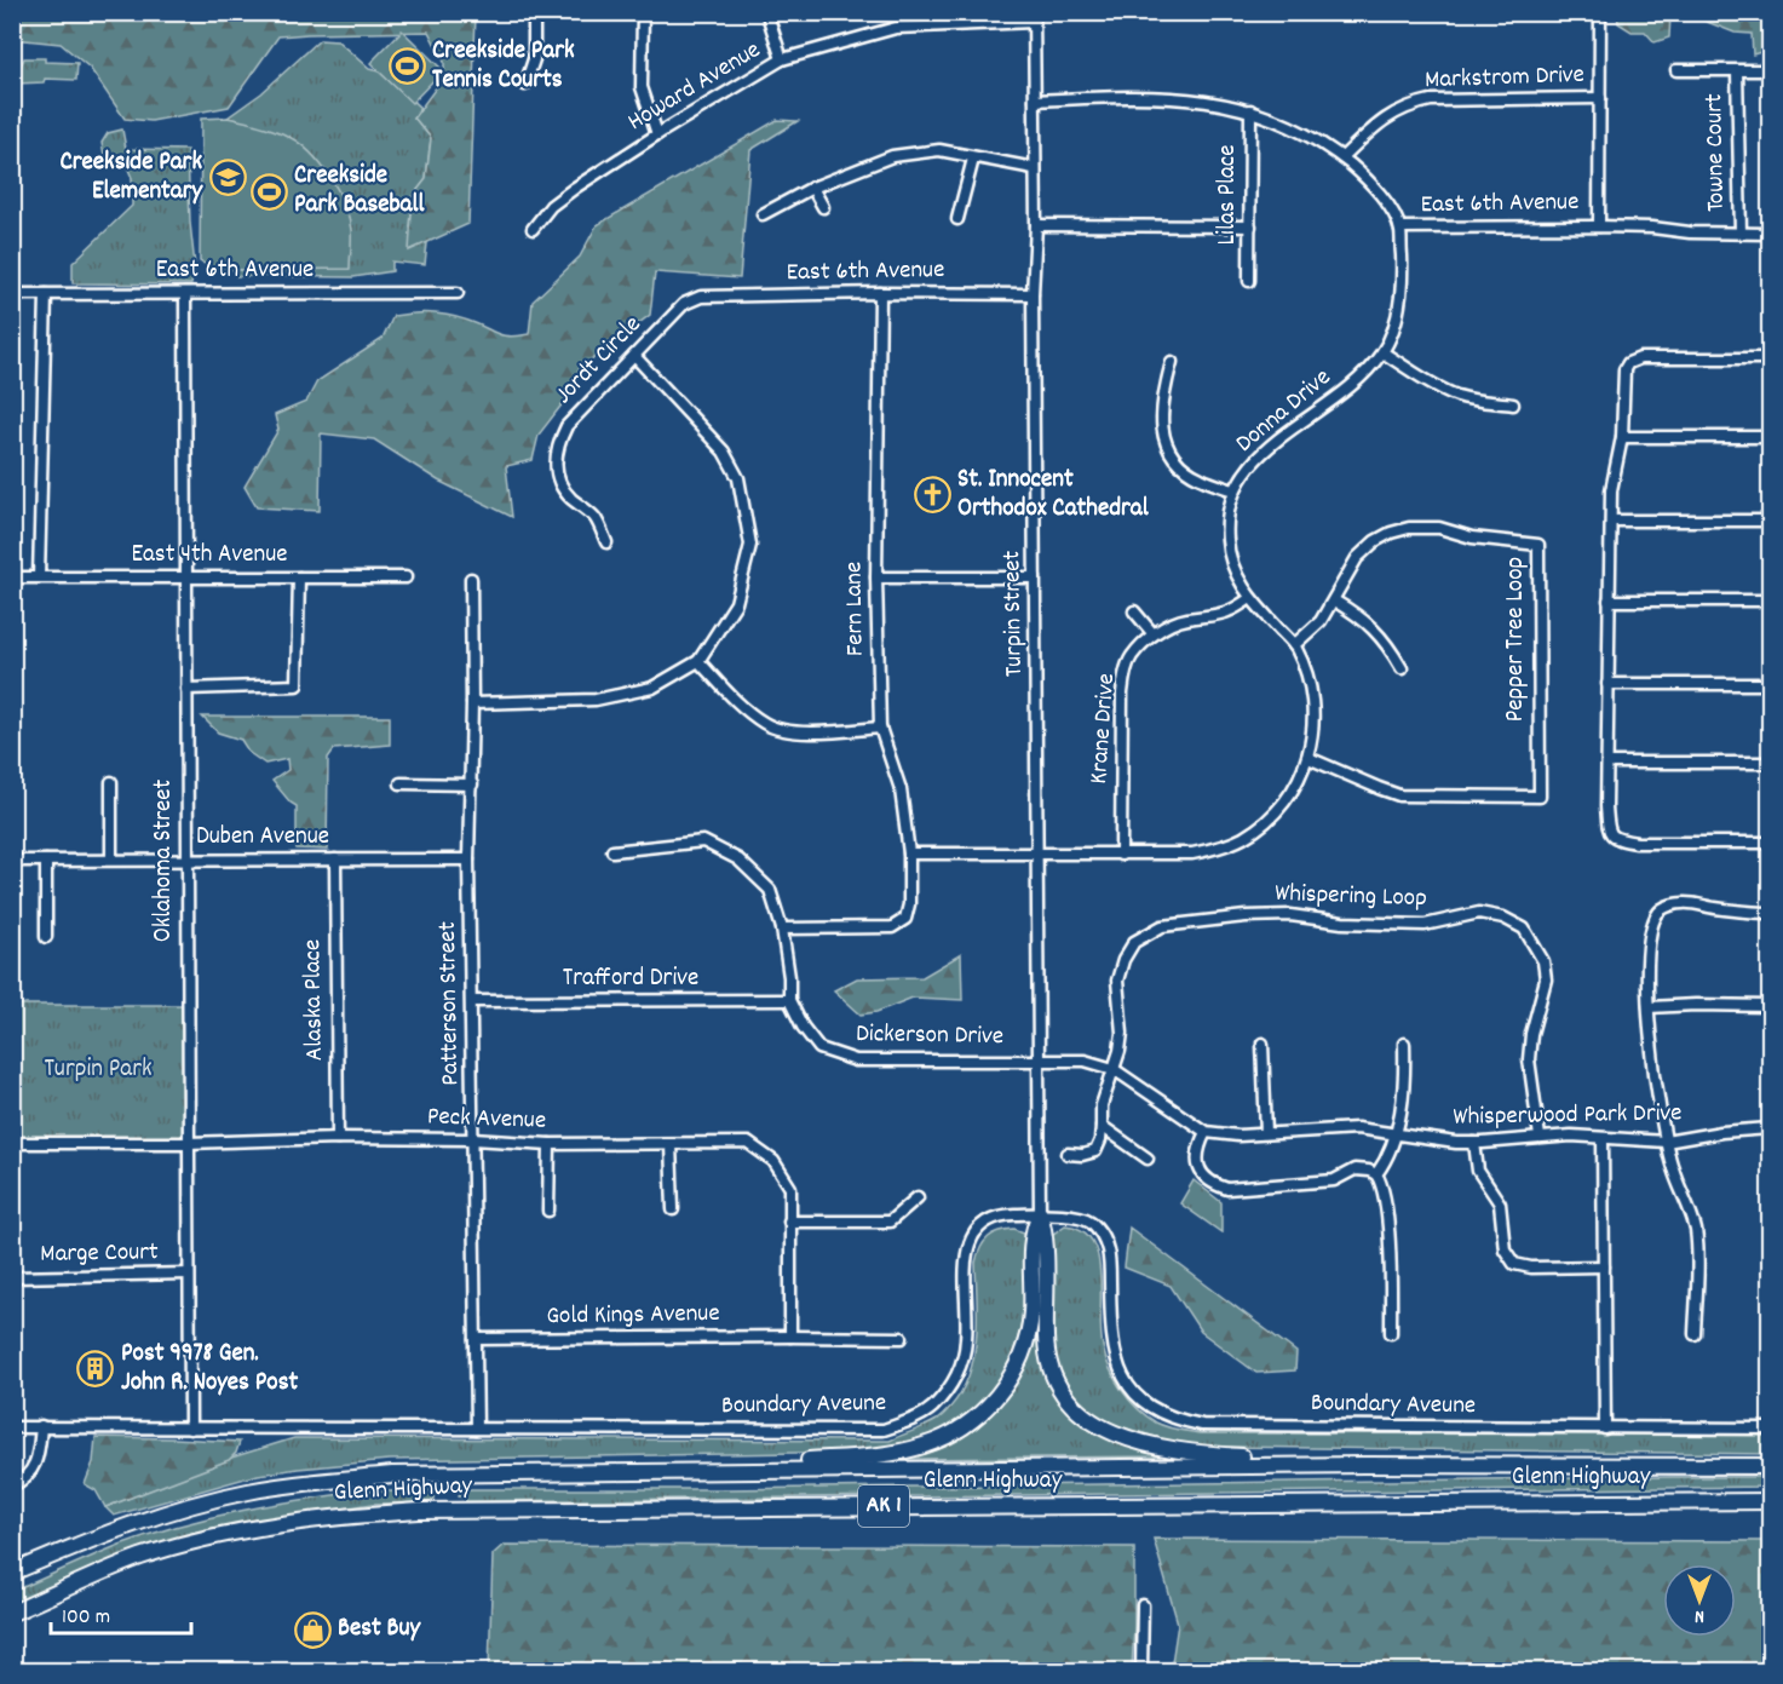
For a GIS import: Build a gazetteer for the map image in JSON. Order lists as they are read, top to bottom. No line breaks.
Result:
{"streets":{"highway":["Glenn Highway","AK 1"],"street":["Markstrom Drive","Howard Avenue","Towne Court","Lilas Place","East 6th Avenue","Jordt Circle","Donna Drive","East 4th Avenue","Fern Lane","Turpin Street","Pepper Tree Loop","Krane Drive","Duben Avenue","Oklahoma Street","Whispering Loop","Trafford Drive","Alaska Place","Patterson Street","Dickerson Drive","Whisperwood Park Drive","Peck Avenue","Marge Court","Gold Kings Avenue","Boundary Aveune"]},"crossings":[["Markstrom Drive","Donna Drive"],["Howard Avenue","Turpin Street"],["Towne Court","East 6th Avenue"],["Lilas Place","Donna Drive"],["East 6th Avenue","Jordt Circle"],["East 6th Avenue","Donna Drive"],["East 6th Avenue","Fern Lane"],["East 6th Avenue","Turpin Street"],["East 6th Avenue","Oklahoma Street"],["Donna Drive","Fern Lane"],["Donna Drive","Turpin Street"],["Donna Drive","Pepper Tree Loop"],["Donna Drive","Krane Drive"],["East 4th Avenue","Oklahoma Street"],["Fern Lane","Dickerson Drive"],["Turpin Street","Dickerson Drive"],["Turpin Street","Whisperwood Park Drive"],["Turpin Street","Boundary Aveune"],["Pepper Tree Loop","Krane Drive"],["Duben Avenue","Oklahoma Street"],["Duben Avenue","Alaska Place"],["Duben Avenue","Patterson Street"],["Oklahoma Street","Peck Avenue"],["Oklahoma Street","Marge Court"],["Oklahoma Street","Boundary Aveune"],["Whispering Loop","Whisperwood Park Drive"],["Trafford Drive","Patterson Street"],["Trafford Drive","Dickerson Drive"],["Alaska Place","Peck Avenue"],["Patterson Street","Peck Avenue"],["Patterson Street","Gold Kings Avenue"],["Patterson Street","Boundary Aveune"],["Dickerson Drive","Whisperwood Park Drive"],["Peck Avenue","Gold Kings Avenue"]],"parks":["Turpin Park"],"places":{"sports":["Creekside Park Tennis Courts","Creekside Park Baseball"],"school or university":["Creekside Park Elementary"],"church":["St. Innocent Orthodox Cathedral"],"building":["Post 9978 Gen. John R. Noyes Post"],"shop":["Best Buy"]},"scale_bar":"100 m","north":"bottom"}
